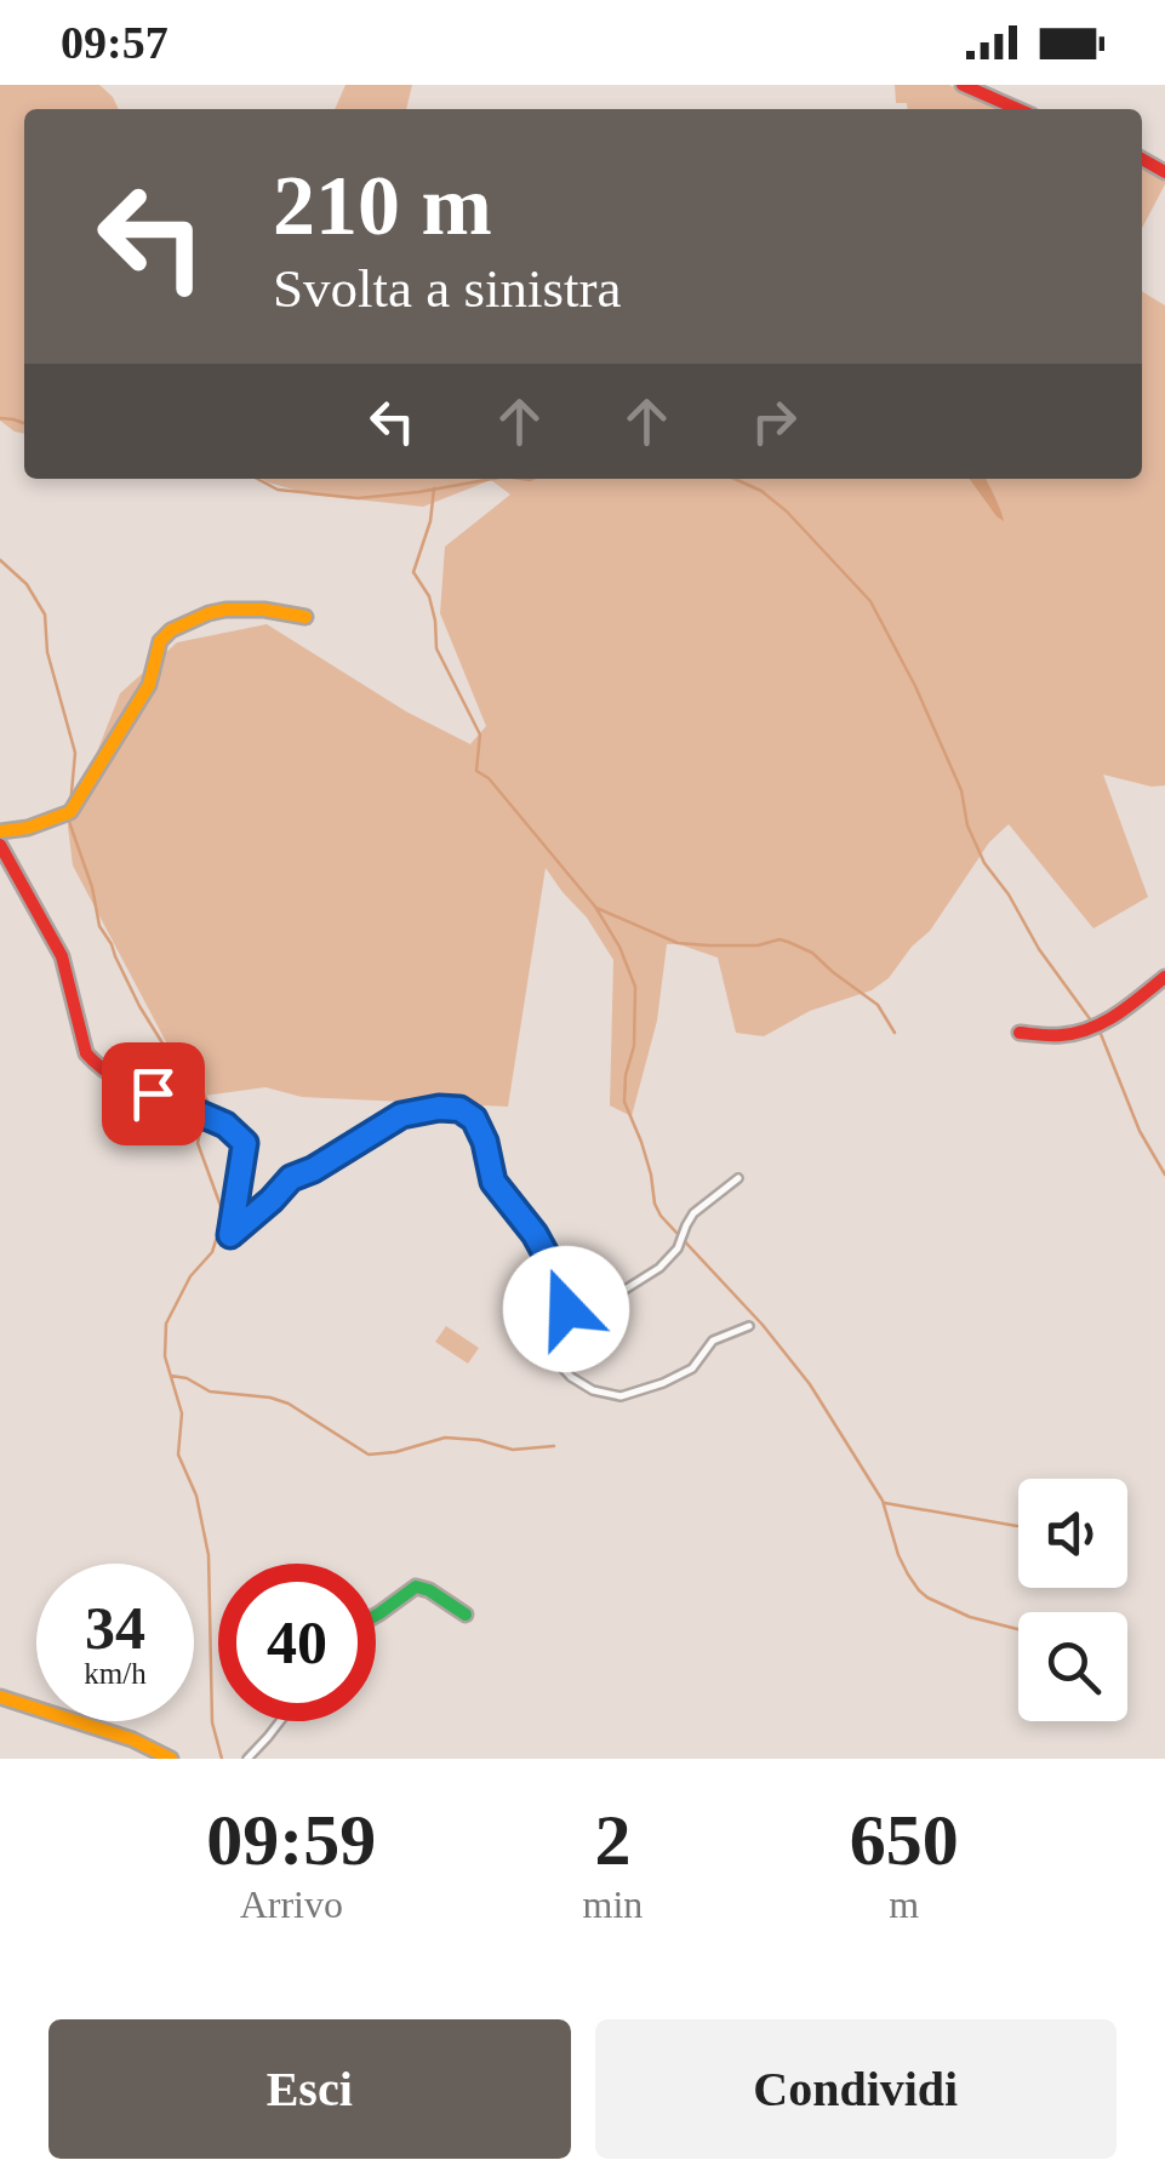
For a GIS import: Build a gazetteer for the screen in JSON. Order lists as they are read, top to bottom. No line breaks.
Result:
{"page":{"status":"09:57","turn":["210 m","Svolta a sinistra"],"speed":"34 km/h","limit":"40","eta":["09:59","Arrivo","2","min","650","m"],"buttons":["Esci","Condividi"]}}
